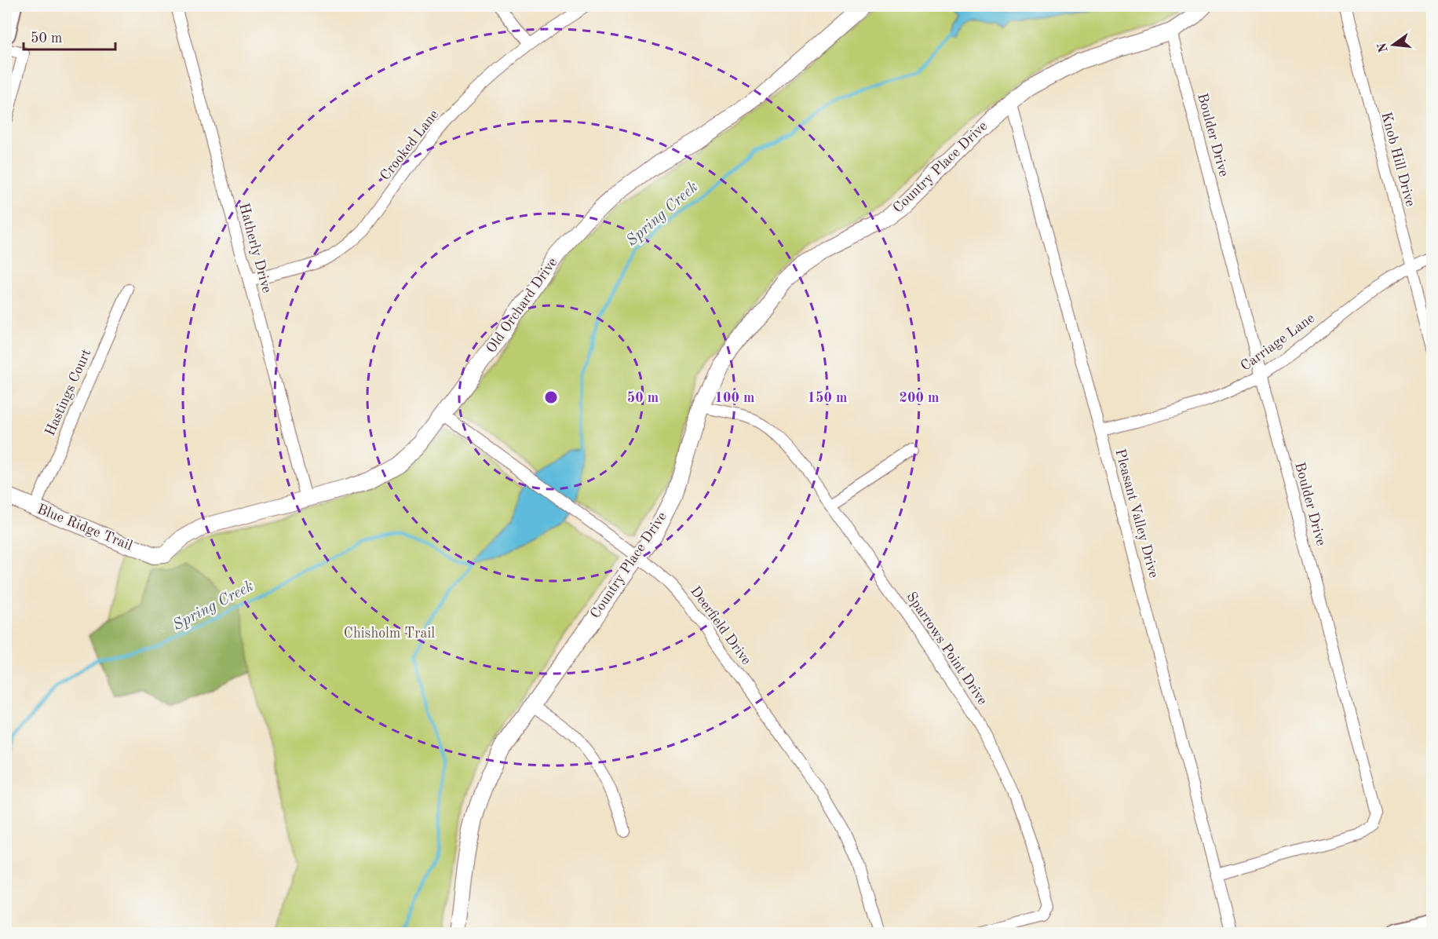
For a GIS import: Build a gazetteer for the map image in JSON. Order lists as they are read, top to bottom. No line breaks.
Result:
{"streets":{"street":["Boulder Drive","Crooked Lane","Knob Hill Drive","Country Place Drive","Hatherly Drive","Old Orchard Drive","Carriage Lane","Hastings Court","Pleasant Valley Drive","Blue Ridge Trail","Deerfield Drive","Sparrows Point Drive"]},"crossings":[["Boulder Drive","Country Place Drive"],["Boulder Drive","Carriage Lane"],["Boulder Drive","Pleasant Valley Drive"],["Crooked Lane","Hatherly Drive"],["Knob Hill Drive","Carriage Lane"],["Country Place Drive","Pleasant Valley Drive"],["Country Place Drive","Deerfield Drive"],["Country Place Drive","Sparrows Point Drive"],["Hatherly Drive","Old Orchard Drive"],["Old Orchard Drive","Blue Ridge Trail"],["Old Orchard Drive","Deerfield Drive"],["Carriage Lane","Pleasant Valley Drive"],["Hastings Court","Blue Ridge Trail"]],"water":["Spring Creek"],"parks":["Chisholm Trail"],"scale_bar":"50 m","north":"left","rings":["50 m","100 m","150 m","200 m"]}
